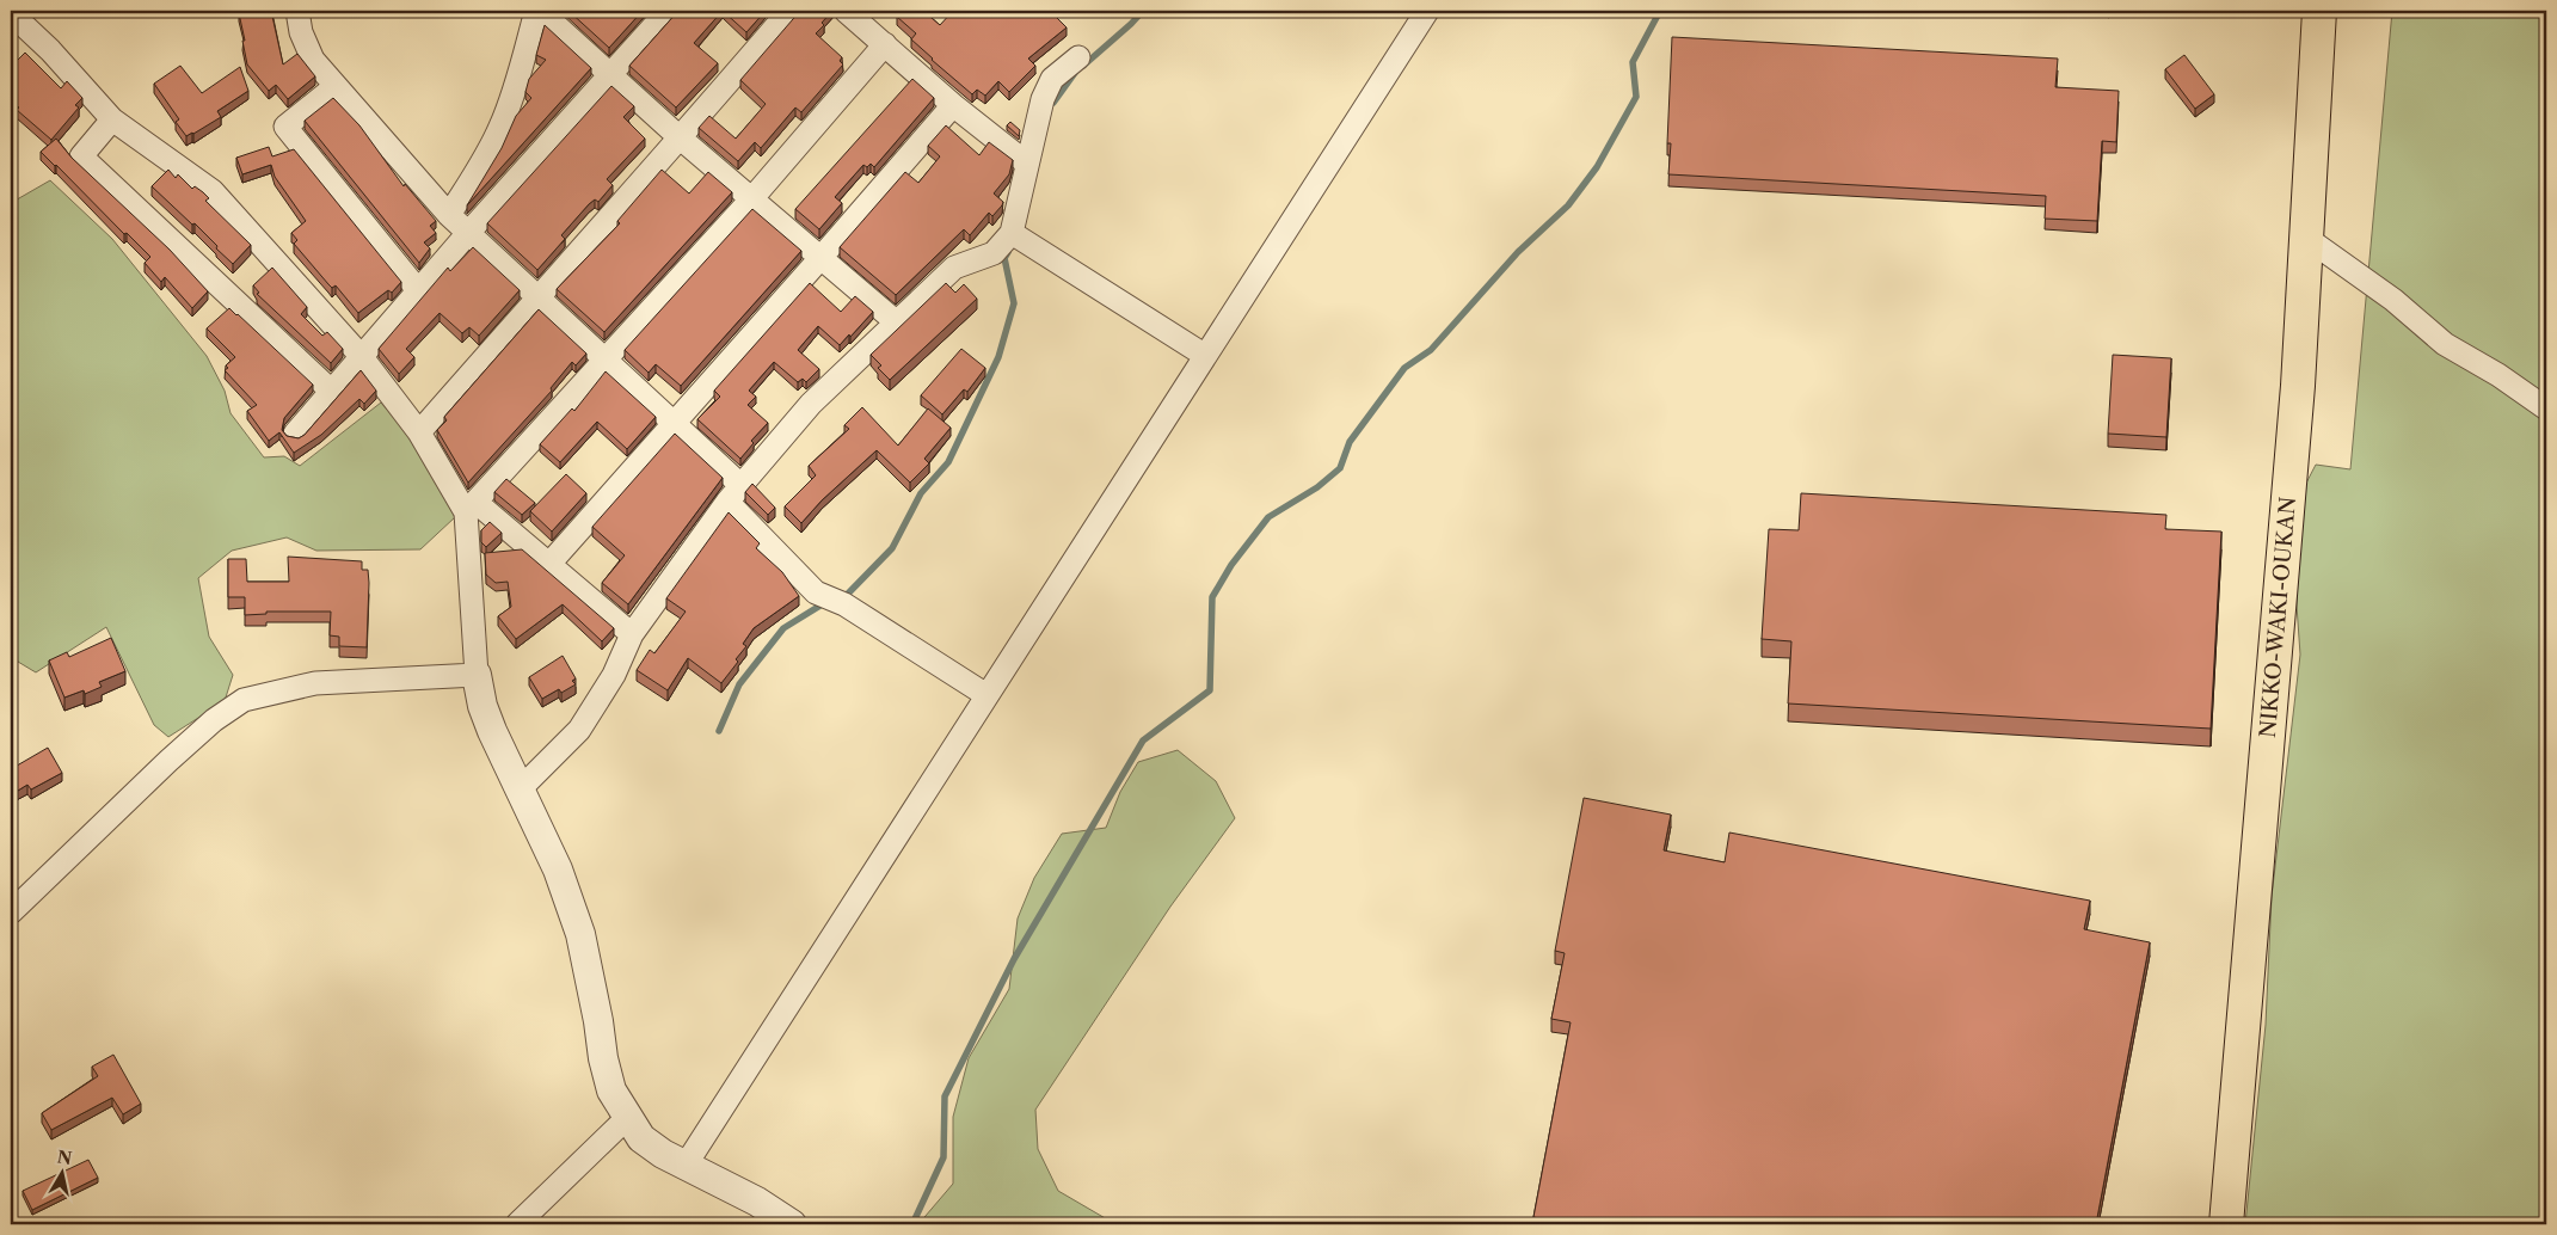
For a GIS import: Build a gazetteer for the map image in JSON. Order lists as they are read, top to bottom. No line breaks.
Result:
{"streets":{"highway":["NIKKO-WAKI-OUKAN"]},"north":"top"}
